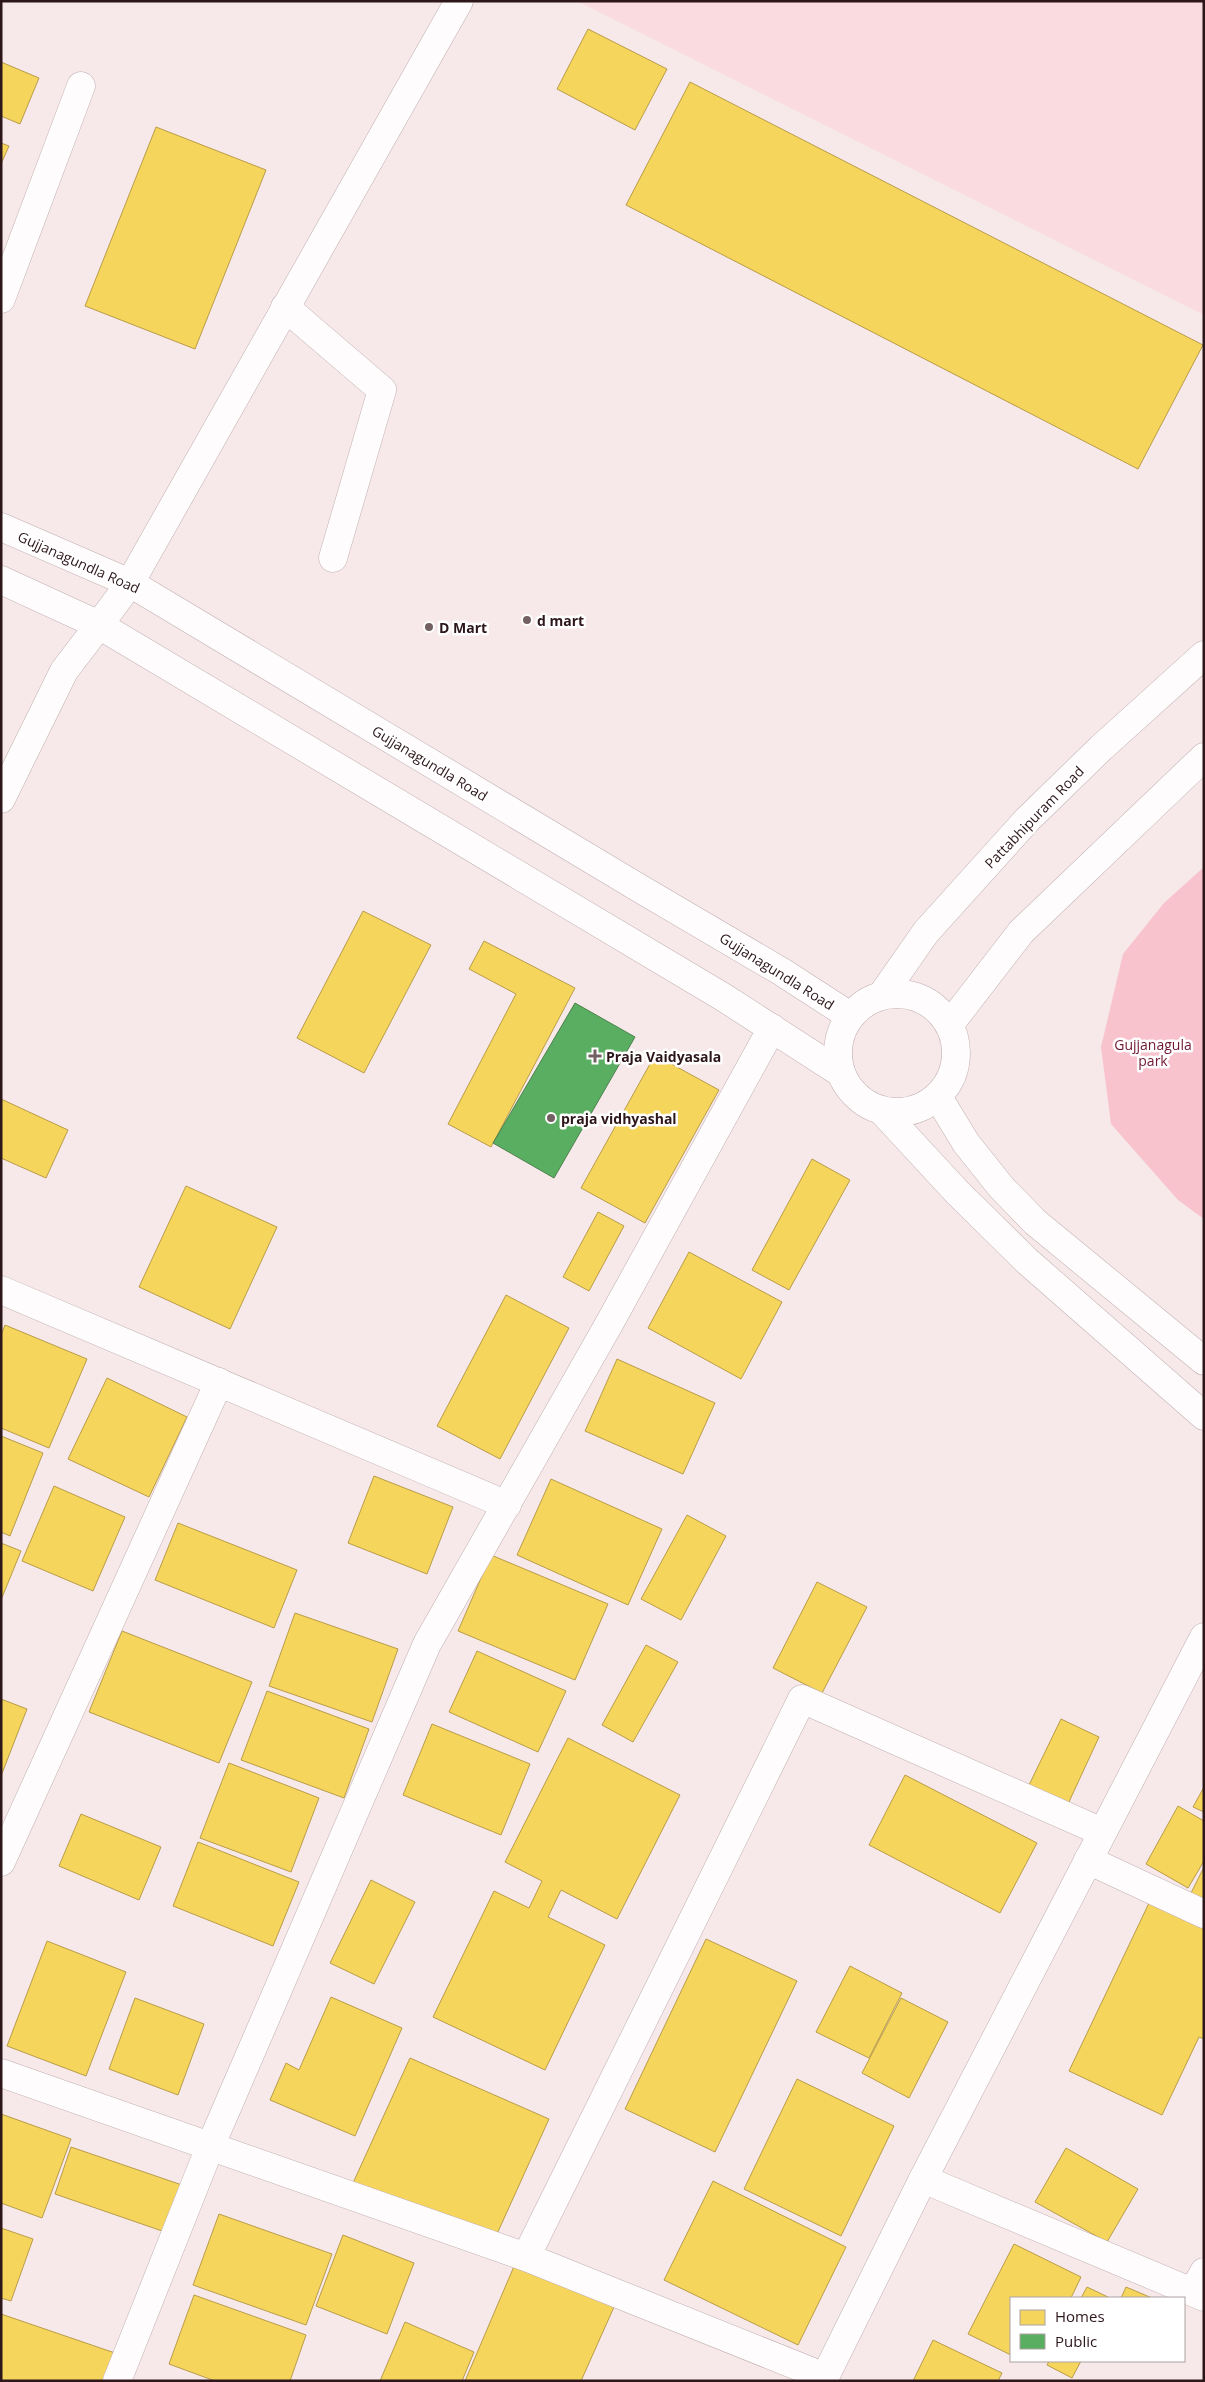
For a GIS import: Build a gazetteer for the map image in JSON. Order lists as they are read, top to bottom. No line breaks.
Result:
{"streets":{"street":["Gujjanagundla Road","Pattabhipuram Road"]},"crossings":[["Gujjanagundla Road","Pattabhipuram Road"]],"parks":["Gujjanagula park"],"places":{"other":["d mart","D Mart","praja vidhyashal"],"health":["Praja Vaidyasala"]},"legend":["Homes","Public"]}
